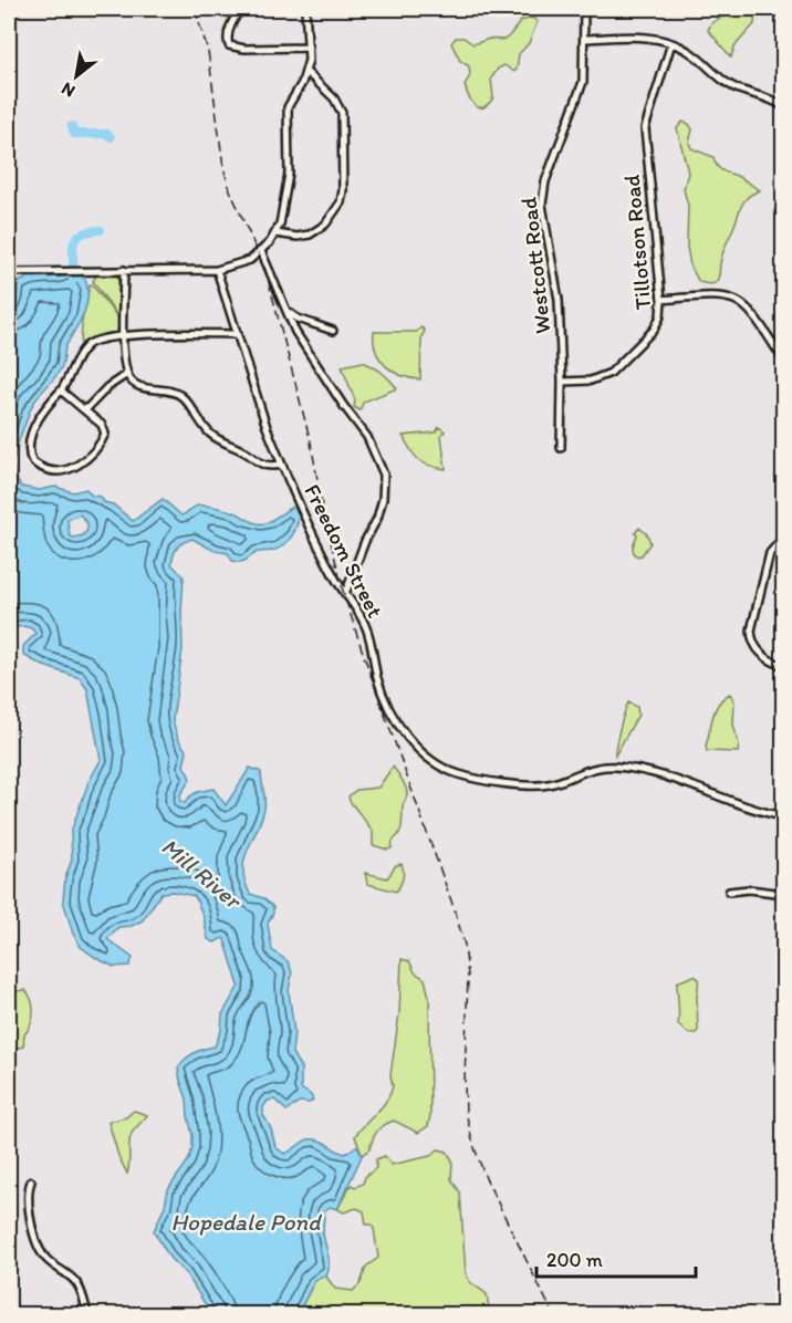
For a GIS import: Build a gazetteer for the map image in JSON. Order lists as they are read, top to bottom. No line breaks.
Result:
{"streets":{"street":["Tillotson Road","Westcott Road","Freedom Street"]},"crossings":[["Tillotson Road","Westcott Road"]],"water":["Mill River","Hopedale Pond"],"scale_bar":"200 m","north":"bottom left"}
